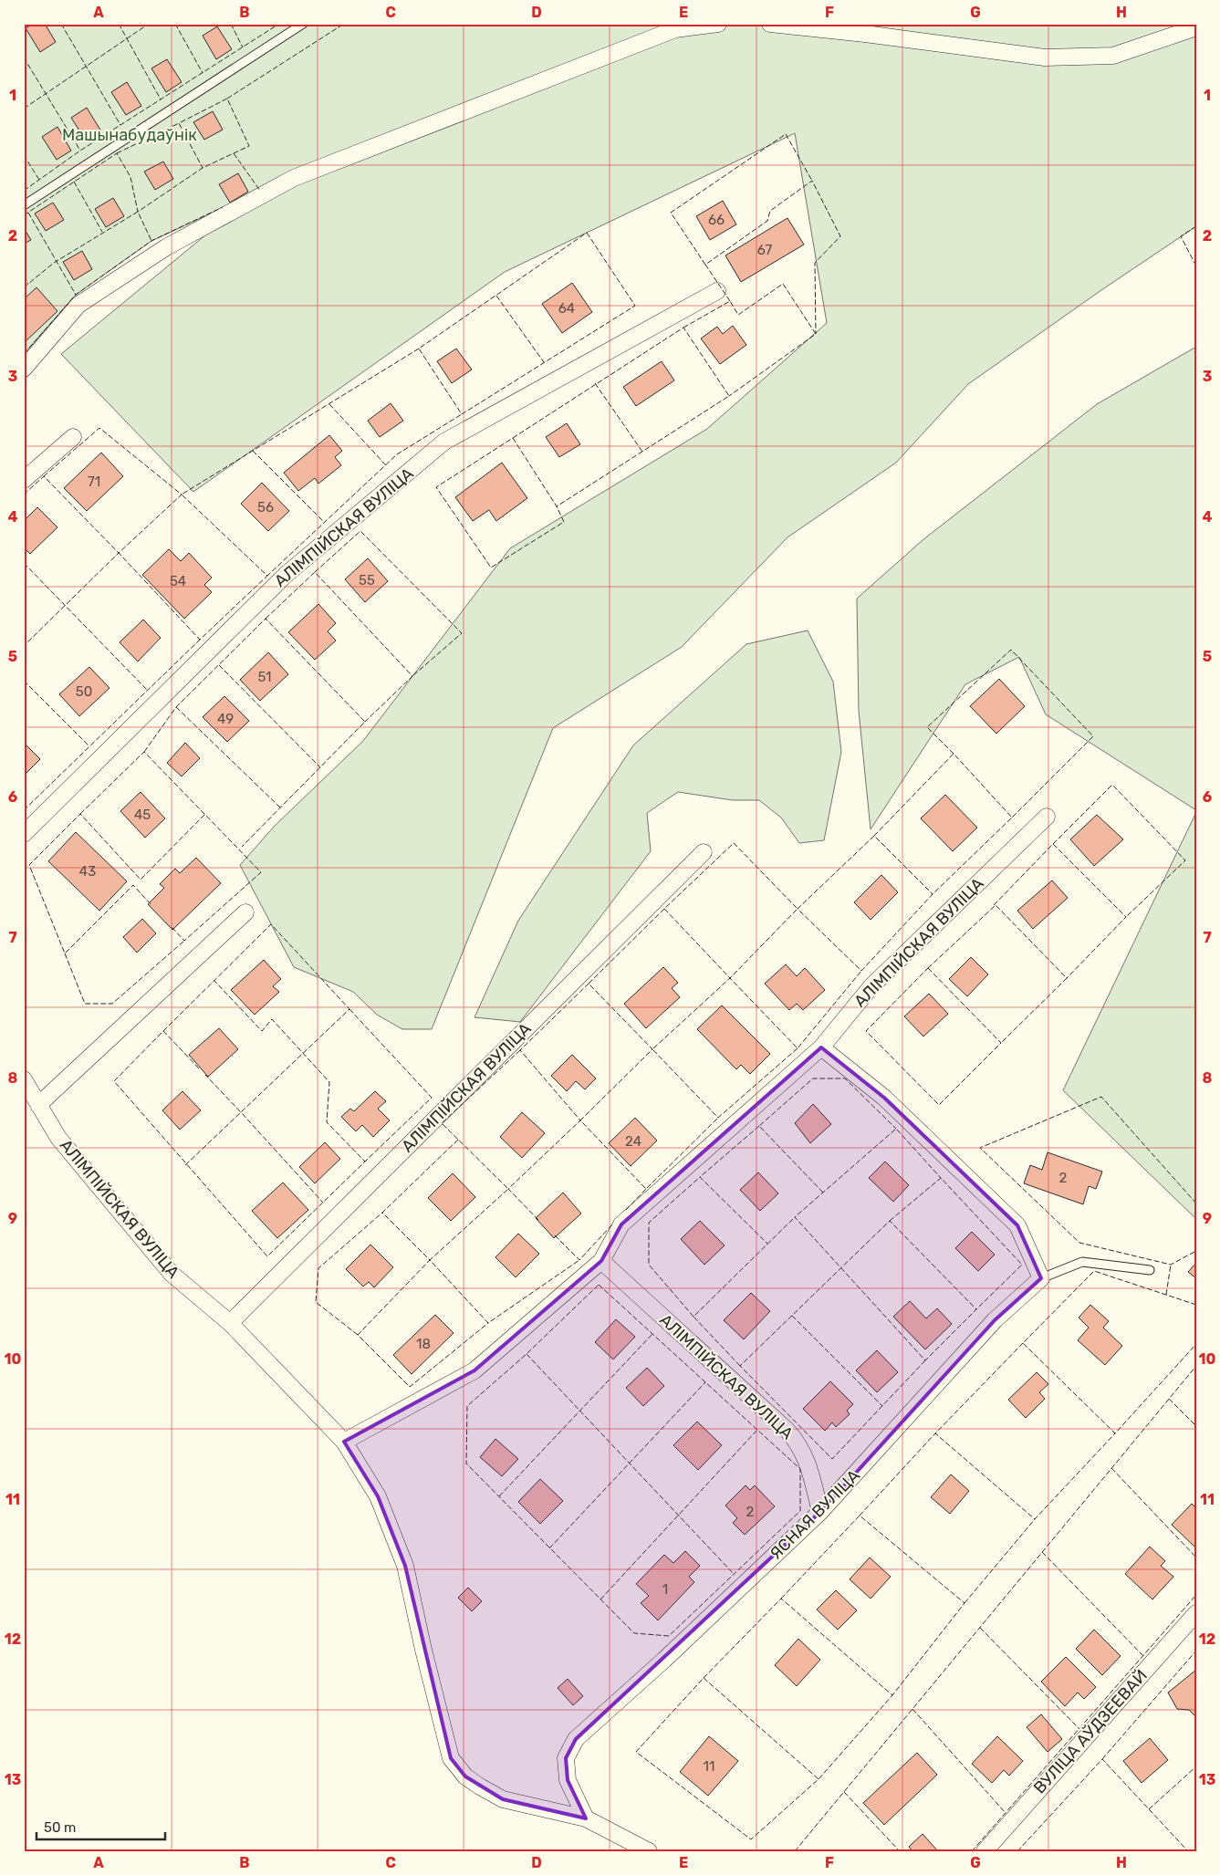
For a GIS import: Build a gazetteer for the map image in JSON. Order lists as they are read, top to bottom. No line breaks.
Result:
{"streets":{"street":["АЛІМПІЙСКАЯ ВУЛІЦА","ЯСНАЯ ВУЛІЦА","ВУЛІЦА АЎДЗЕЕВАЙ"]},"crossings":[["АЛІМПІЙСКАЯ ВУЛІЦА","ЯСНАЯ ВУЛІЦА"]],"parks":["Машынабудаўнік"],"house_numbers":["66","67","64","71","56","55","54","51","50","49","45","43","24","2","18","2","1","11"],"scale_bar":"50 m","grid":{"columns":["A","B","C","D","E","F","G","H"],"rows":["1","2","3","4","5","6","7","8","9","10","11","12","13"]}}
